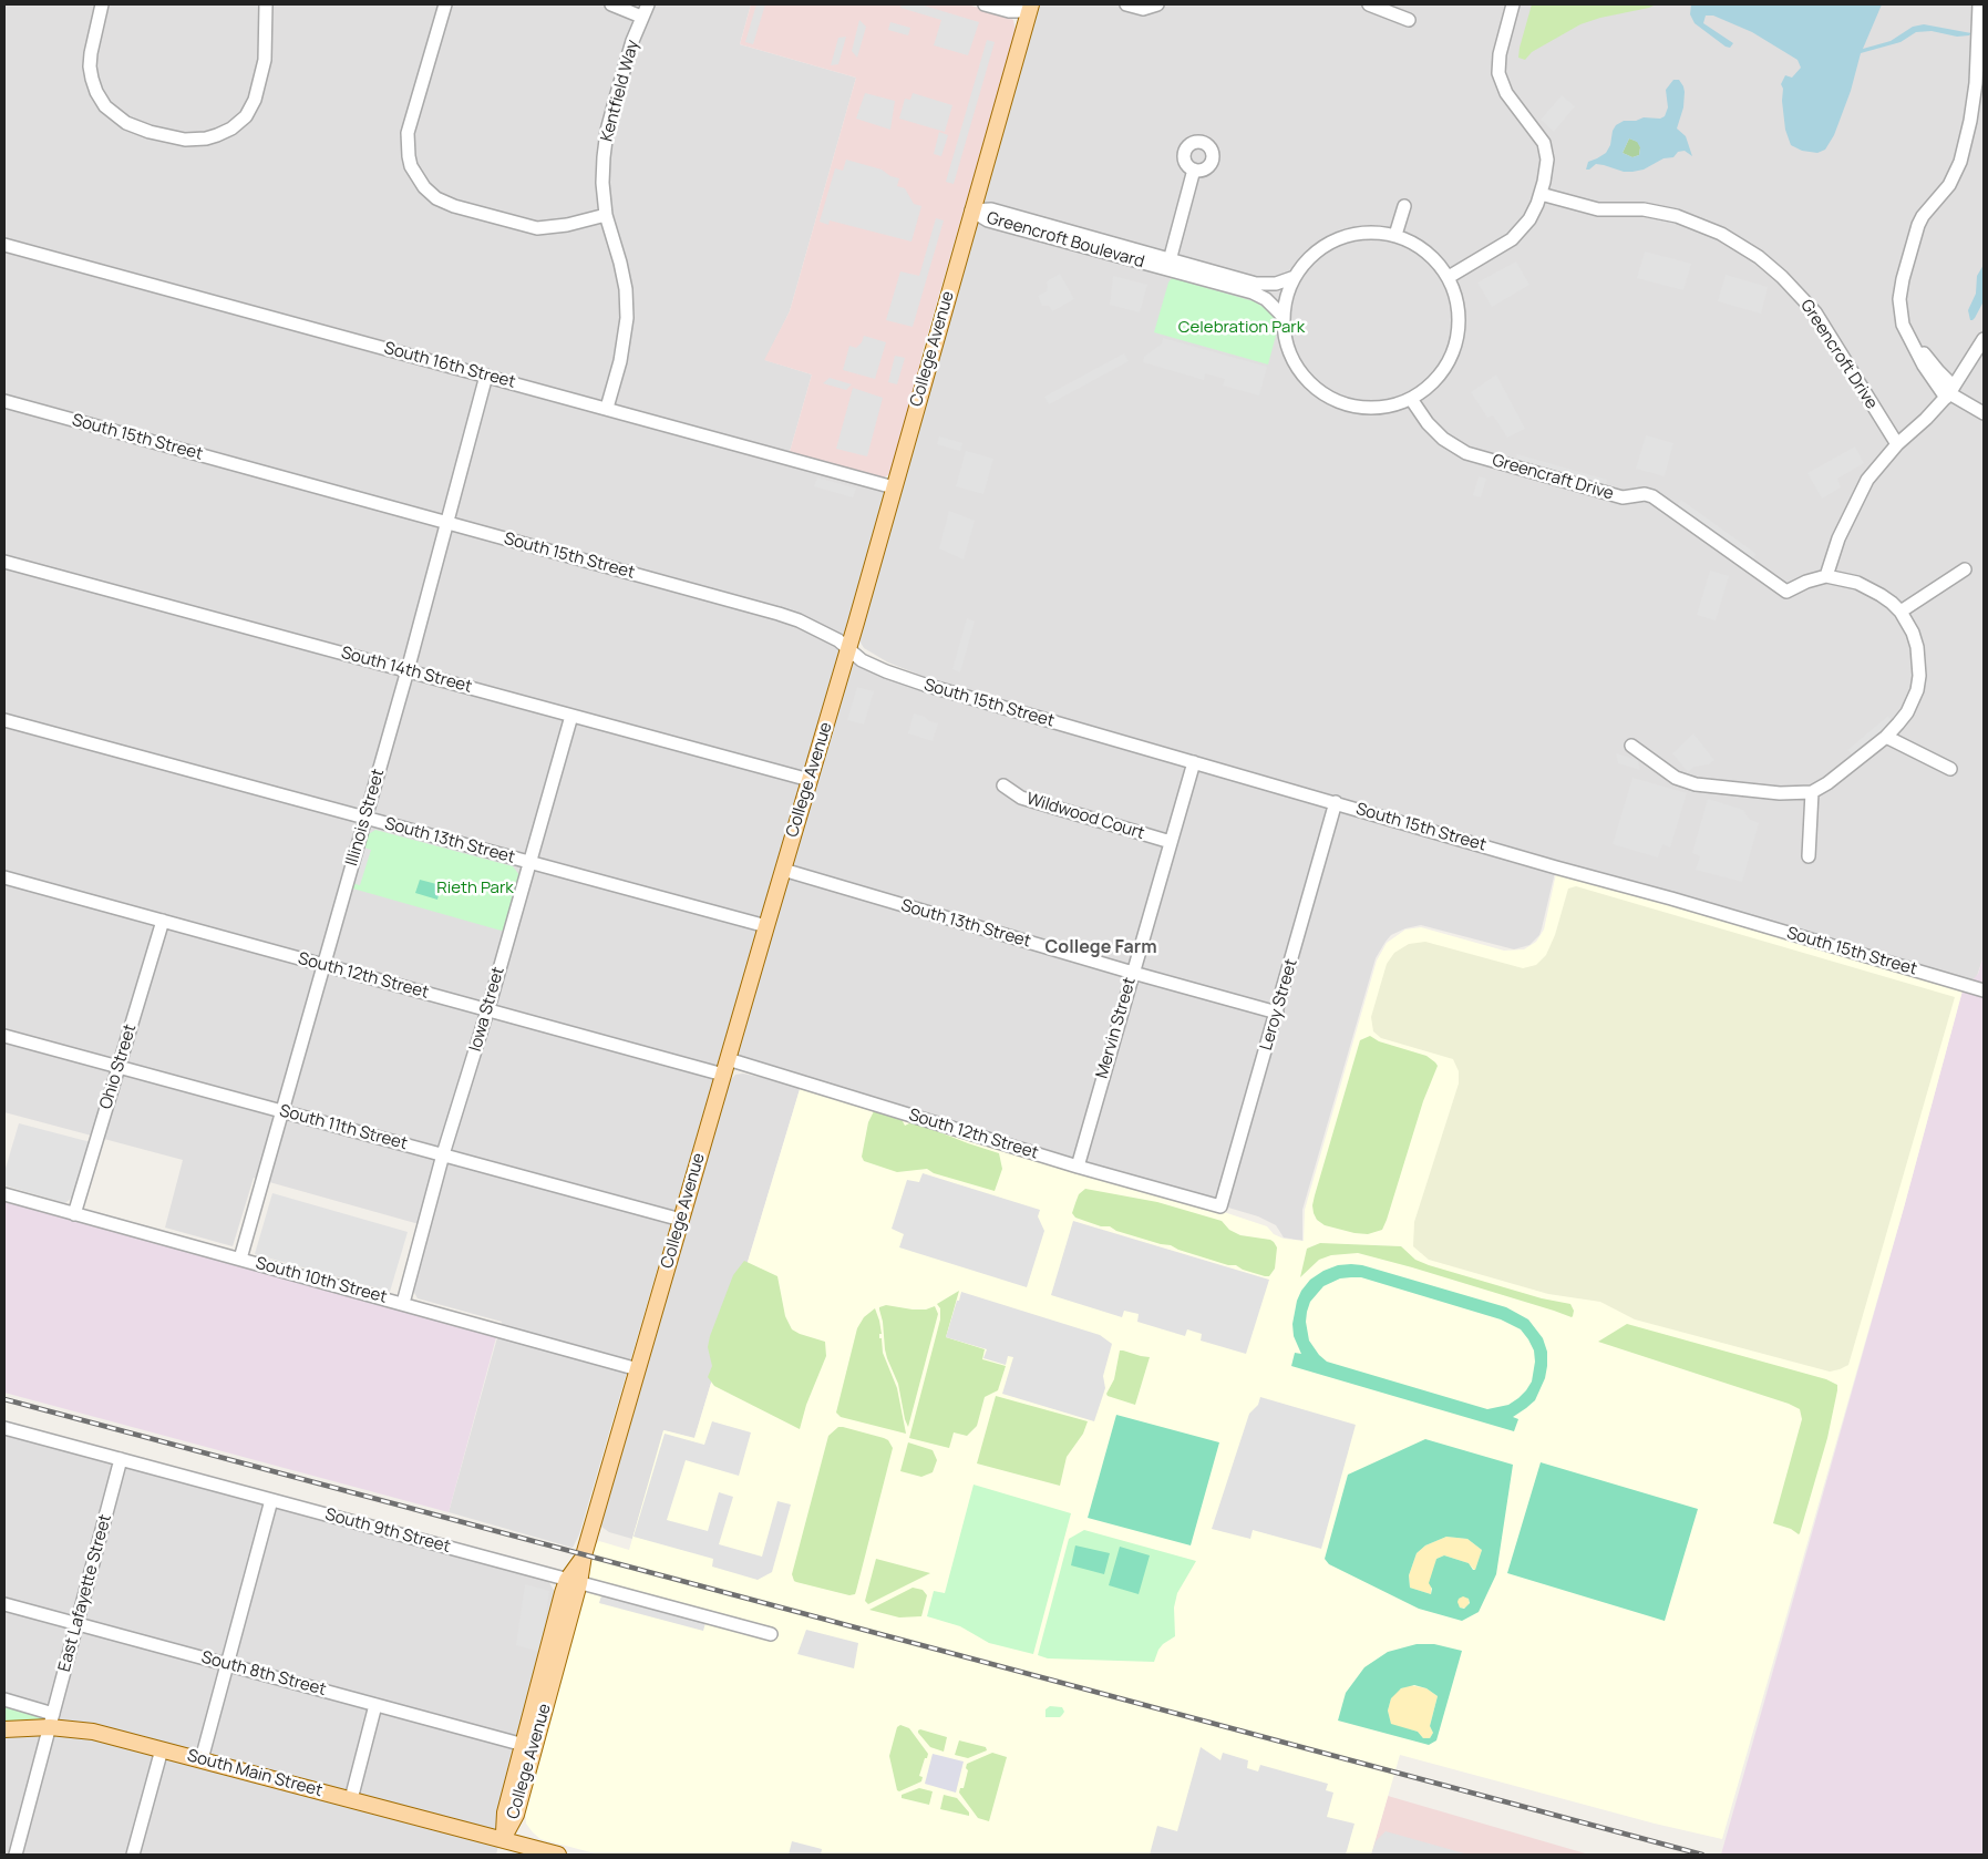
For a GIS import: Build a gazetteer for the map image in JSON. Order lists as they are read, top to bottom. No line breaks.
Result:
{"streets":{"main road":["College Avenue","South Main Street"],"street":["Kentfield Way","Greencroft Boulevard","Greencroft Drive","South 16th Street","South 15th Street","Greencraft Drive","South 14th Street","Wildwood Court","Illinois Street","South 13th Street","South 12th Street","Leroy Street","Iowa Street","Mervin Street","Ohio Street","South 11th Street","South 10th Street","South 9th Street","East Lafayette Street","South 8th Street"]},"crossings":[["Kentfield Way","South 16th Street"],["Greencroft Boulevard","College Avenue"],["Greencroft Boulevard","Greencraft Drive"],["College Avenue","South 16th Street"],["College Avenue","South 15th Street"],["College Avenue","South 14th Street"],["College Avenue","South 13th Street"],["College Avenue","South 12th Street"],["College Avenue","South 11th Street"],["College Avenue","South 10th Street"],["College Avenue","South 9th Street"],["College Avenue","South 8th Street"],["College Avenue","South Main Street"],["South 16th Street","Illinois Street"],["South 15th Street","Illinois Street"],["South 15th Street","Leroy Street"],["South 15th Street","Mervin Street"],["South 14th Street","Illinois Street"],["South 14th Street","Iowa Street"],["Wildwood Court","Mervin Street"],["Illinois Street","South 13th Street"],["Illinois Street","South 12th Street"],["Illinois Street","South 11th Street"],["Illinois Street","South 10th Street"],["South 13th Street","Leroy Street"],["South 13th Street","Iowa Street"],["South 13th Street","Mervin Street"],["South 12th Street","Leroy Street"],["South 12th Street","Iowa Street"],["South 12th Street","Mervin Street"],["South 12th Street","Ohio Street"],["Iowa Street","South 11th Street"],["Iowa Street","South 10th Street"],["Ohio Street","South 11th Street"],["Ohio Street","South 10th Street"],["South 9th Street","East Lafayette Street"],["East Lafayette Street","South 8th Street"],["East Lafayette Street","South Main Street"]],"districts":["College Farm"],"parks":["Celebration Park","Rieth Park"]}
